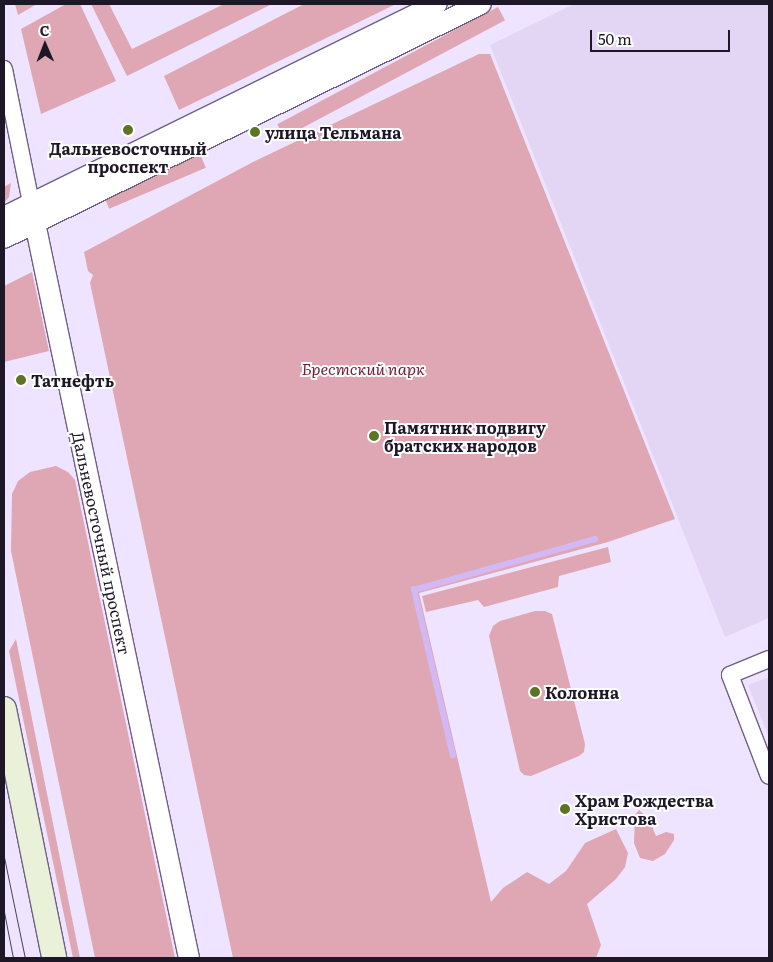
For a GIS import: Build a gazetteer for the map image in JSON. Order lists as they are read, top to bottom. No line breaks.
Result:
{"streets":{"street":["Дальневосточный проспект"]},"parks":["Брестский парк"],"places":["Дальневосточный проспект","улица Тельмана","Татнефть","Памятник подвигу братских народов","Колонна","Храм Рождества Христова"],"scale_bar":"50 m","north":"top"}
